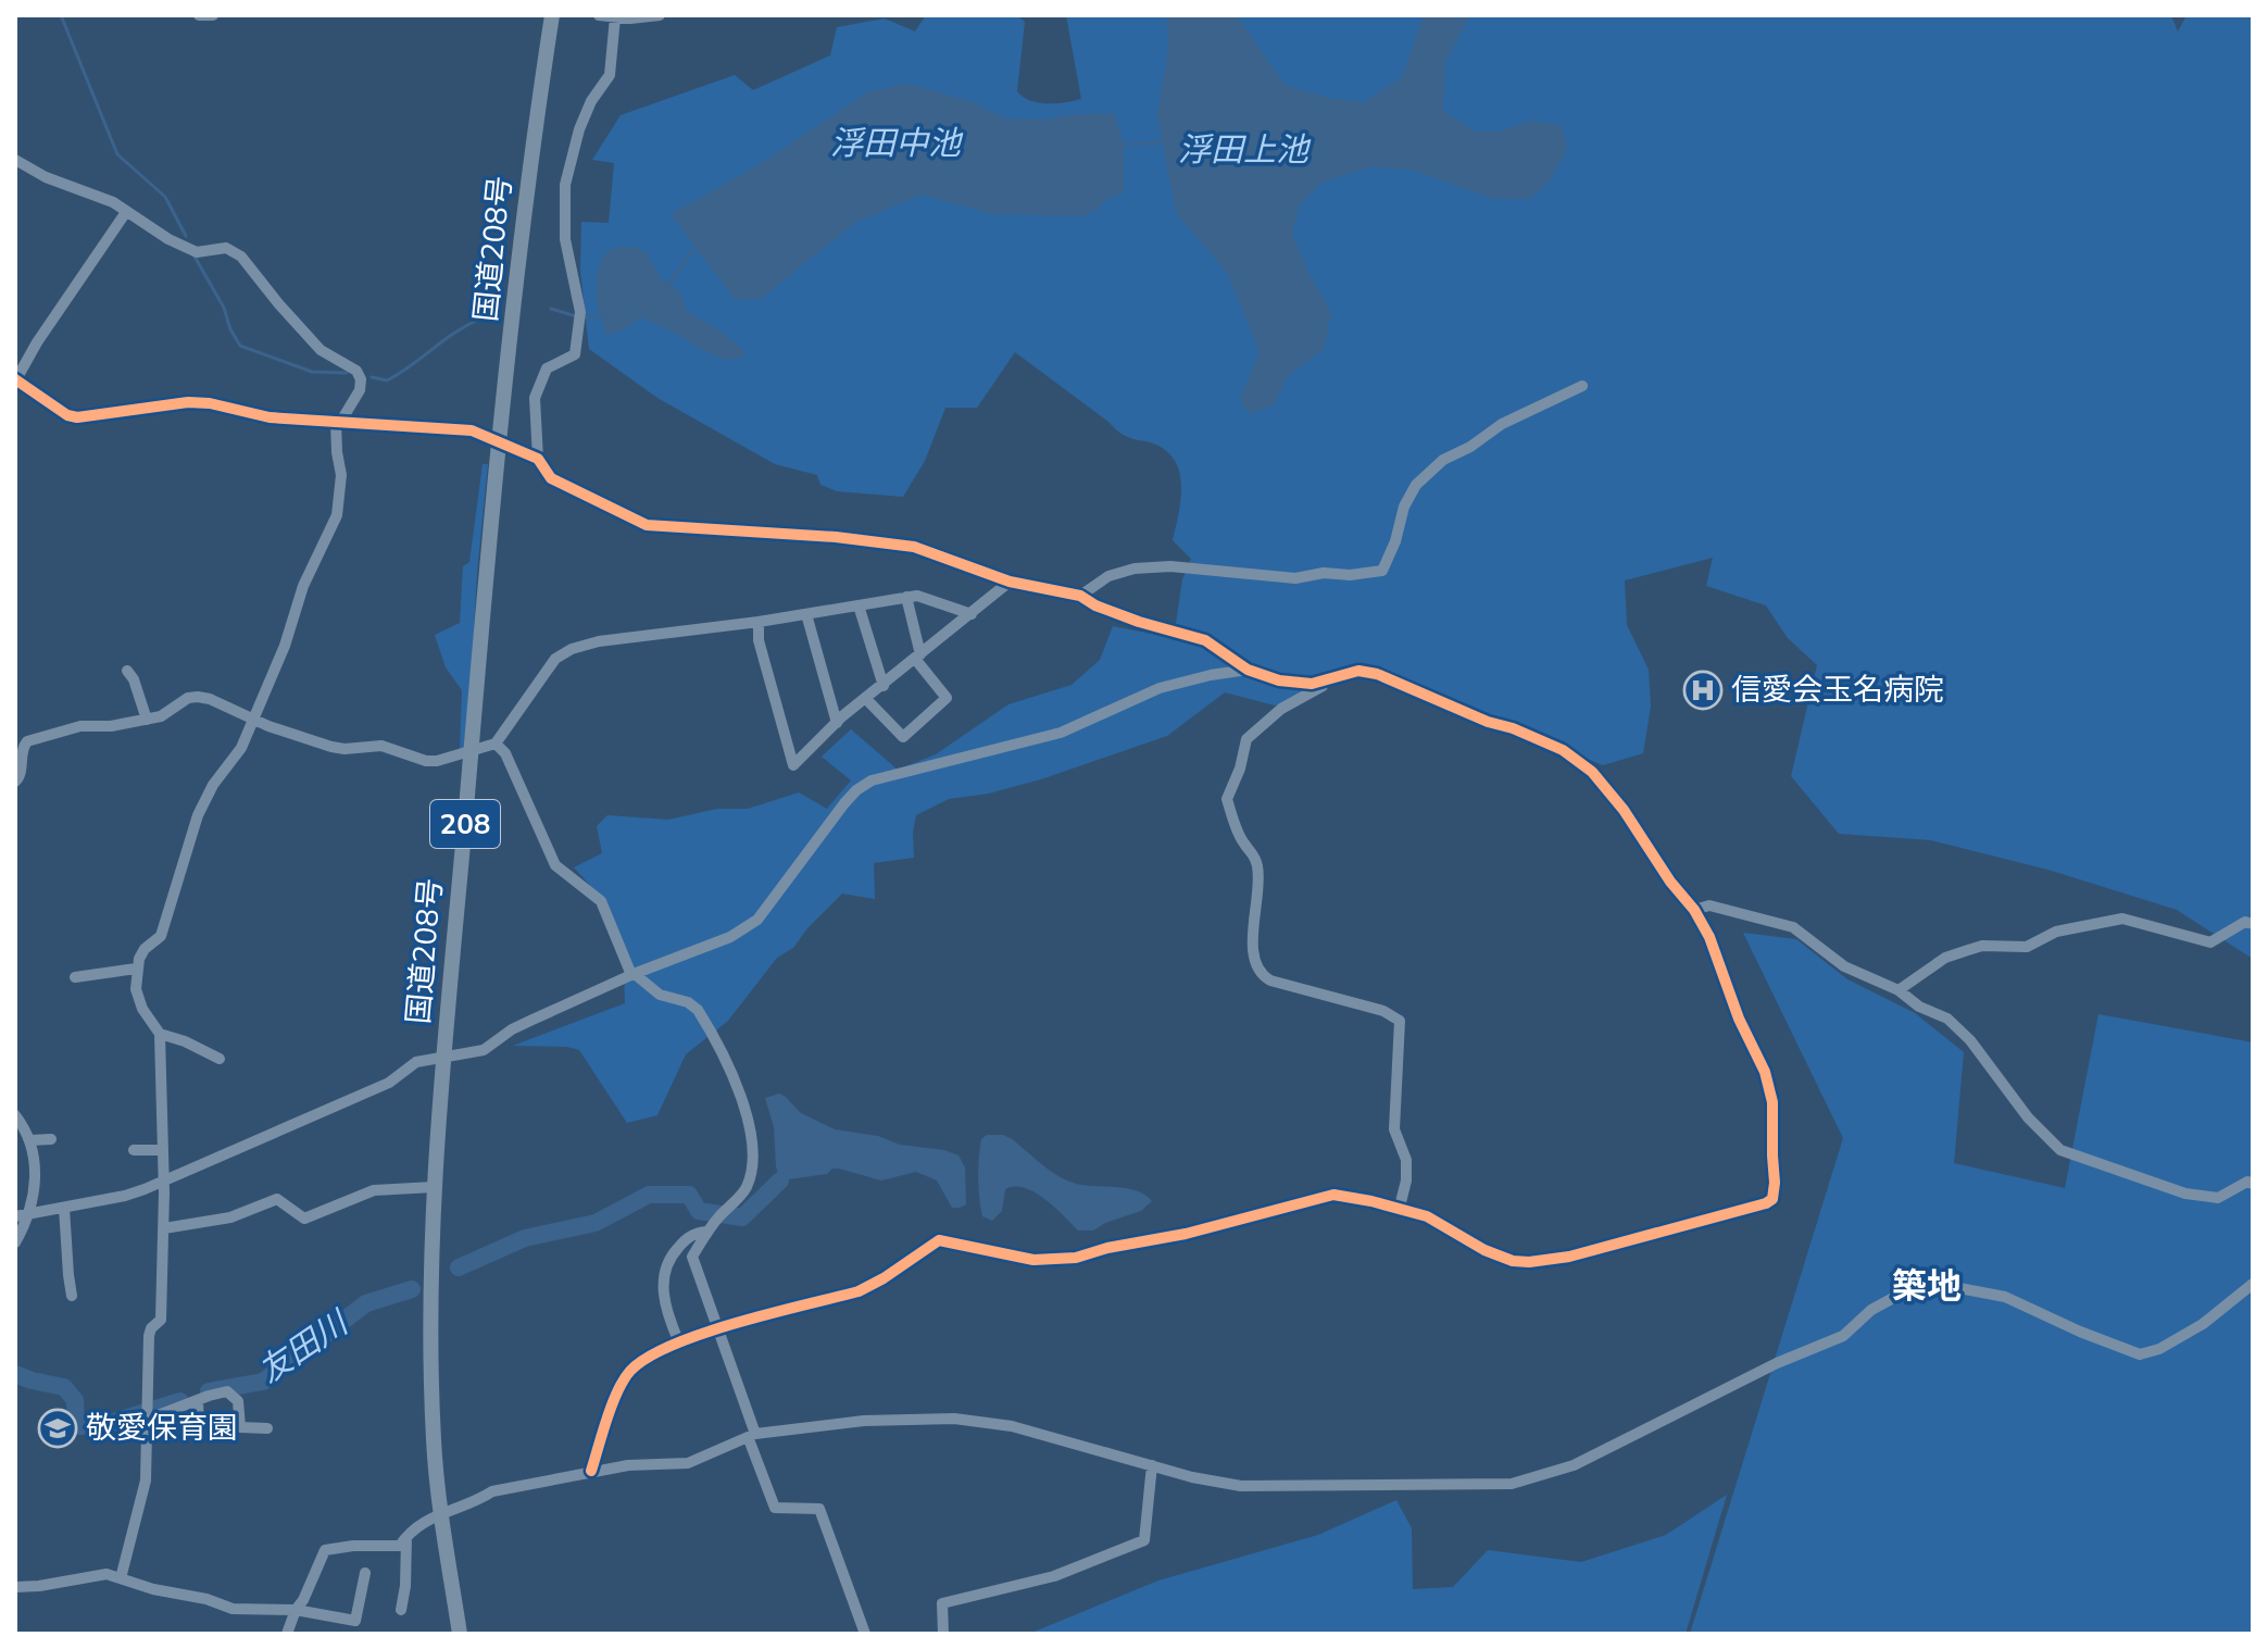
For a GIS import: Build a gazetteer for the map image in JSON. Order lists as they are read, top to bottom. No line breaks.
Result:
{"streets":{"highway":["国道208号","208"]},"districts":["築地"],"water":["浮田中池","浮田上池","友田川"],"places":{"hospital":["信愛会玉名病院"],"school or university":["敬愛保育園"]}}
